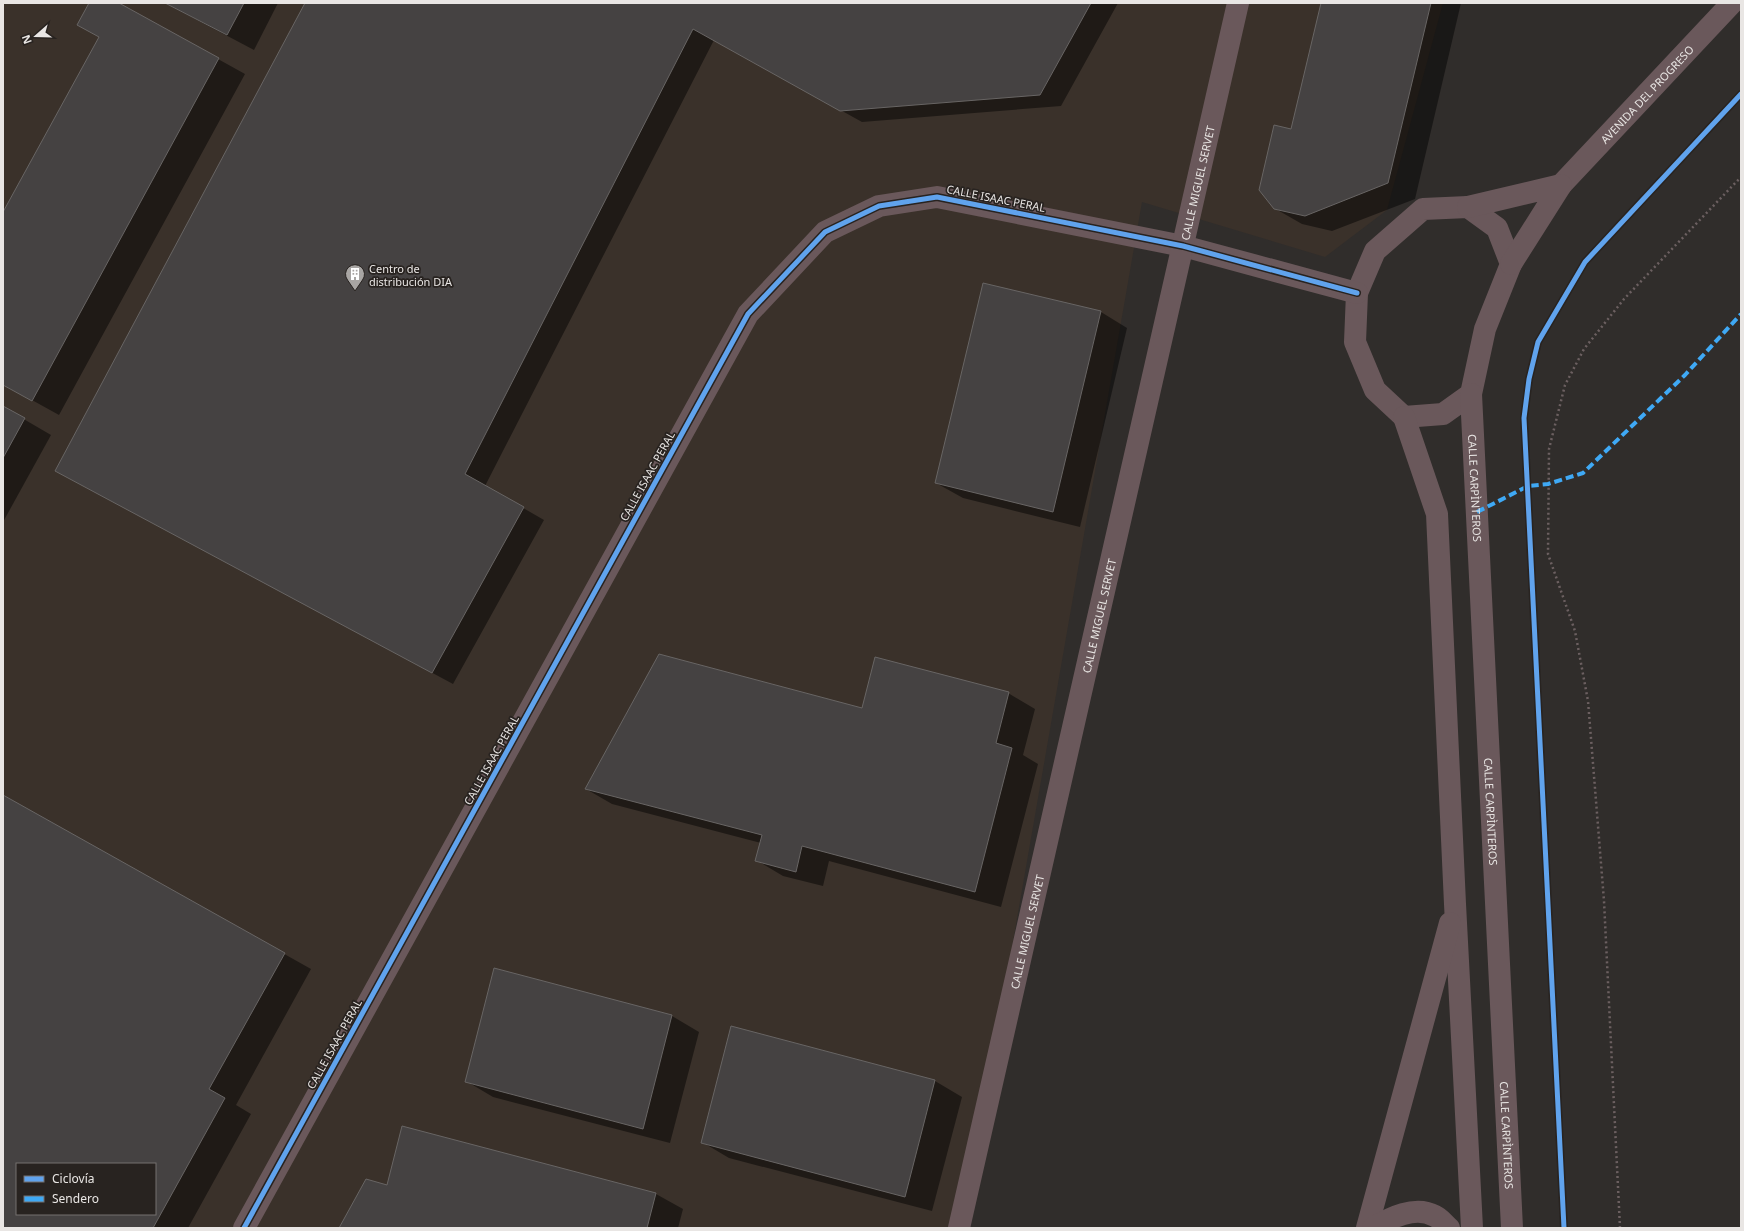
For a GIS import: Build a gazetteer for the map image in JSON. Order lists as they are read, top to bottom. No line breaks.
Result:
{"streets":{"street":["AVENIDA DEL PROGRESO","CALLE MIGUEL SERVET","CALLE ISAAC PERAL","CALLE CARPÌNTEROS"]},"crossings":[["AVENIDA DEL PROGRESO","CALLE CARPÌNTEROS"],["CALLE MIGUEL SERVET","CALLE ISAAC PERAL"]],"places":{"building":["Centro de distribución DIA"]},"legend":["Ciclovía","Sendero"],"north":"left"}
